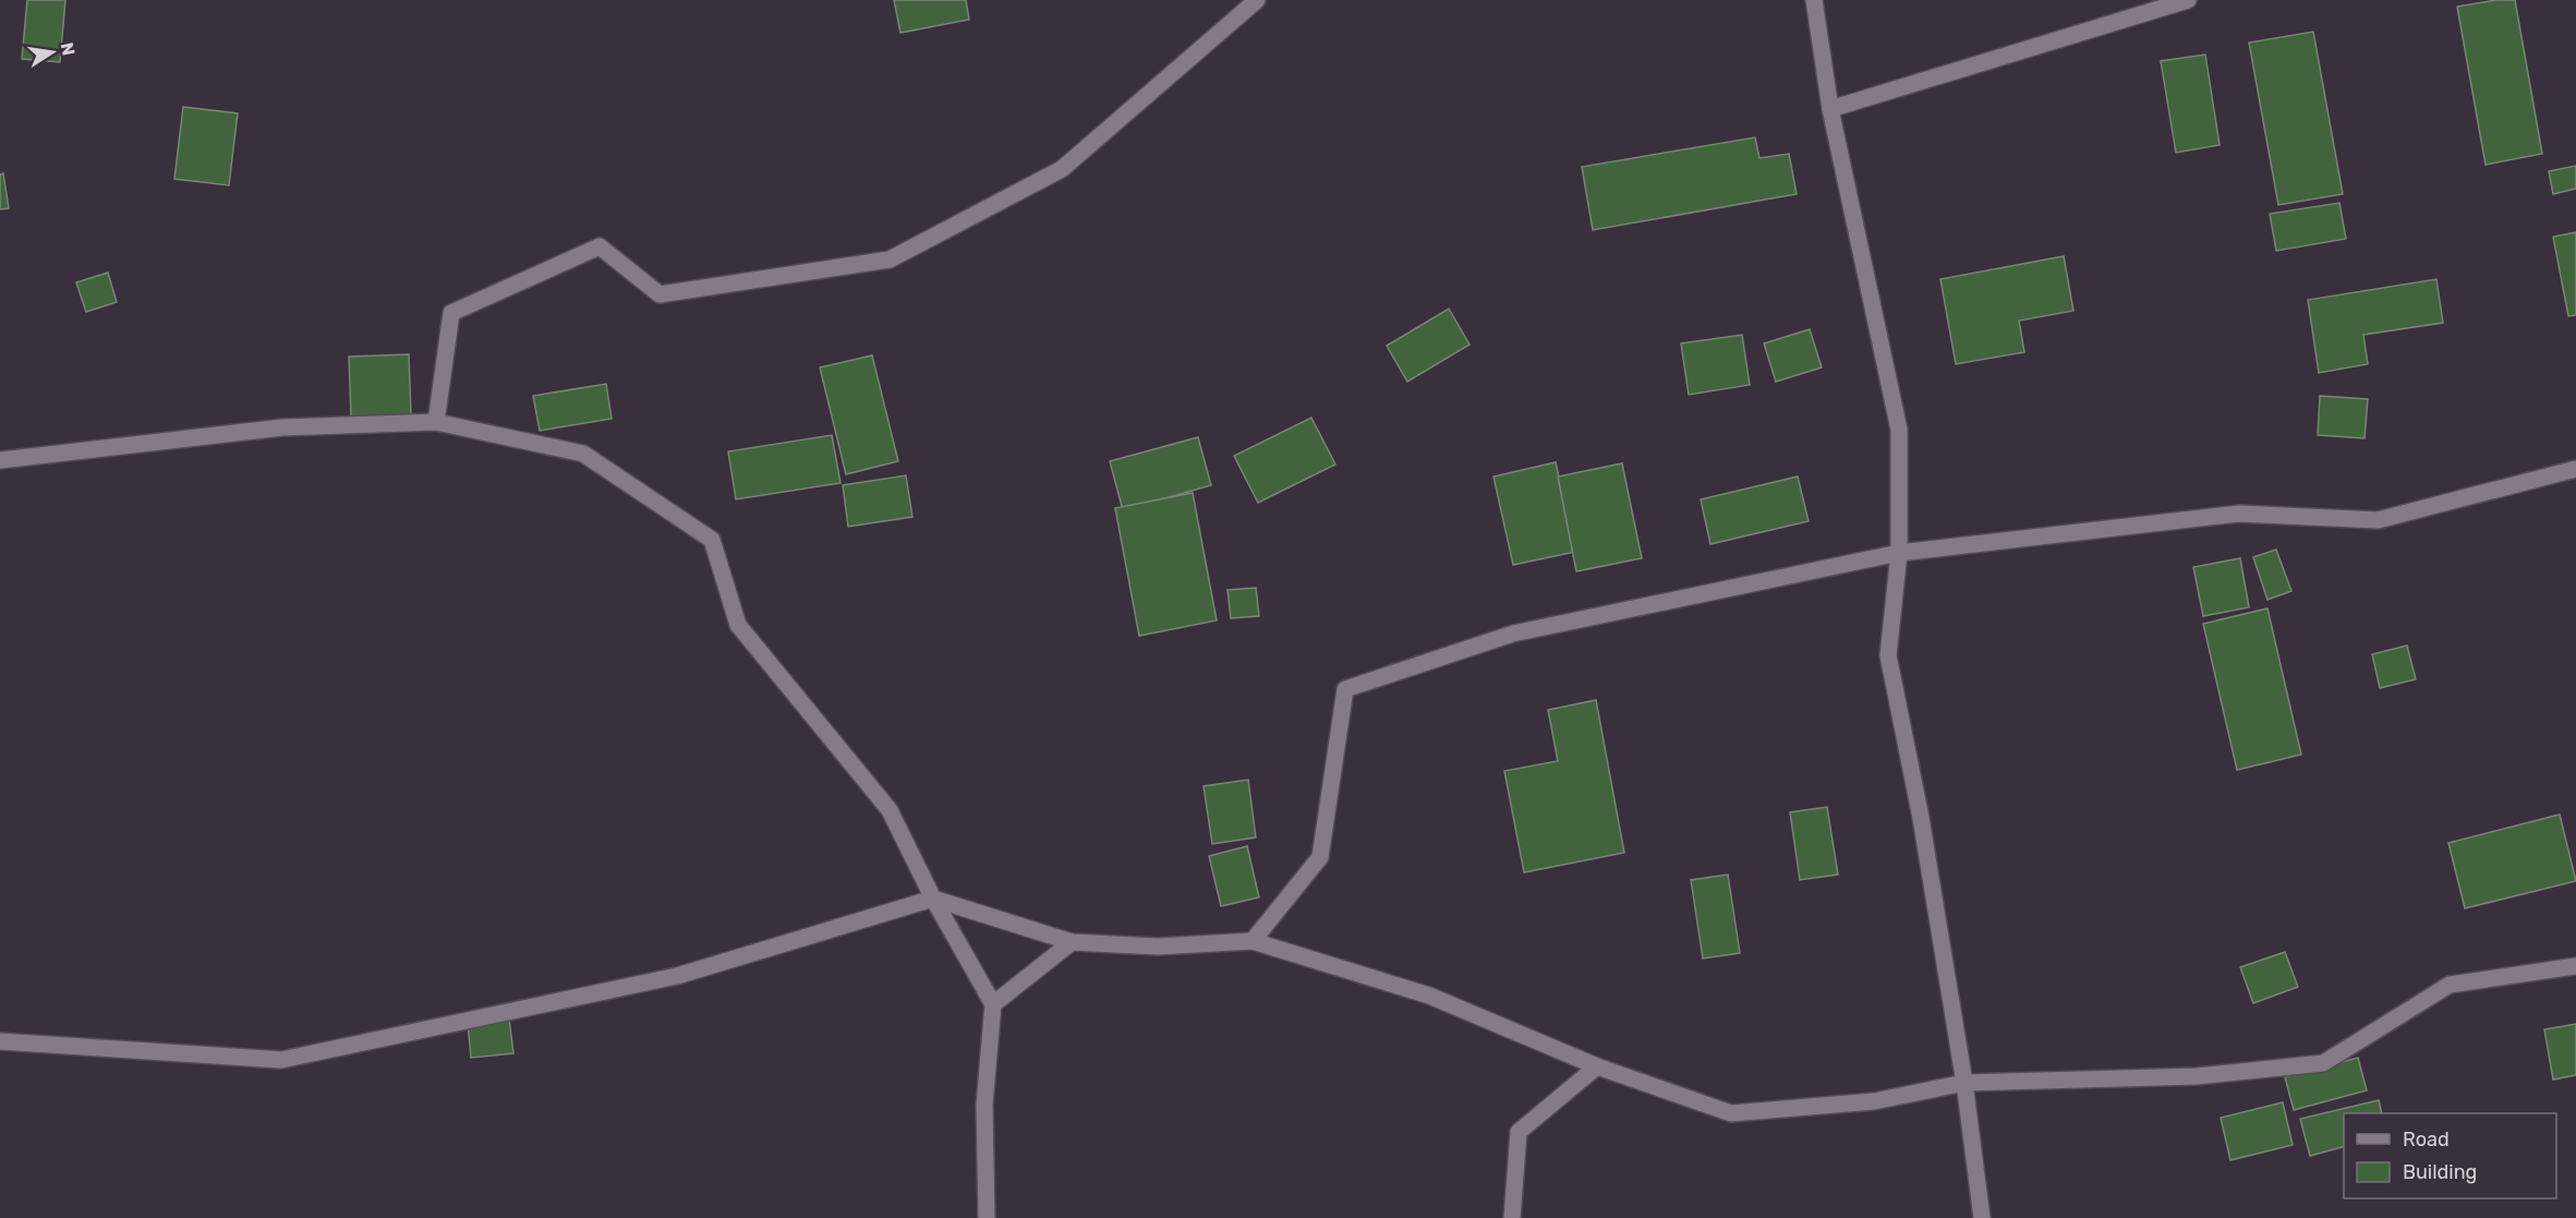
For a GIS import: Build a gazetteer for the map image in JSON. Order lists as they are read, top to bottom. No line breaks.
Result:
{"legend":["Road","Building"],"north":"right"}
